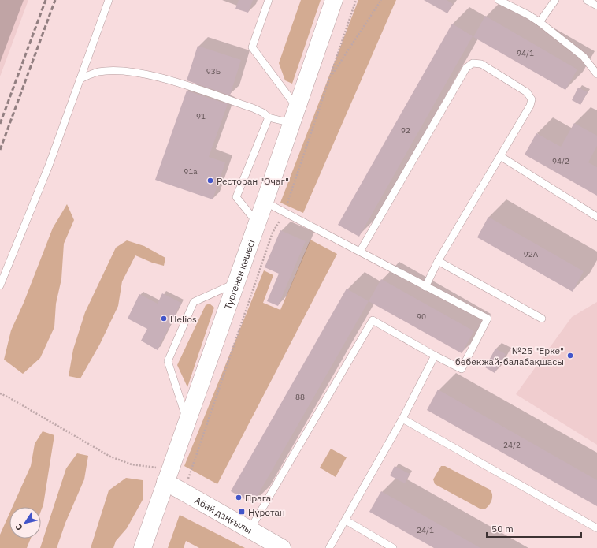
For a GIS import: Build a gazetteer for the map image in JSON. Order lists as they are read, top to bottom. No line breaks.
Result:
{"streets":{"main road":["Тургенев көшесі","Абай даңғылы"]},"crossings":[["Тургенев көшесі","Абай даңғылы"]],"places":{"other":["Ресторан \"Очаг\"","Helios","№25 \"Ерке\" бөбекжай-балабақшасы","Прага"],"transit":["Нұротан"]},"house_numbers":["94/1","93Б","91","92","94/2","91а","92А","90","88","24/2","24/1"],"scale_bar":"50 m","north":"bottom left"}
